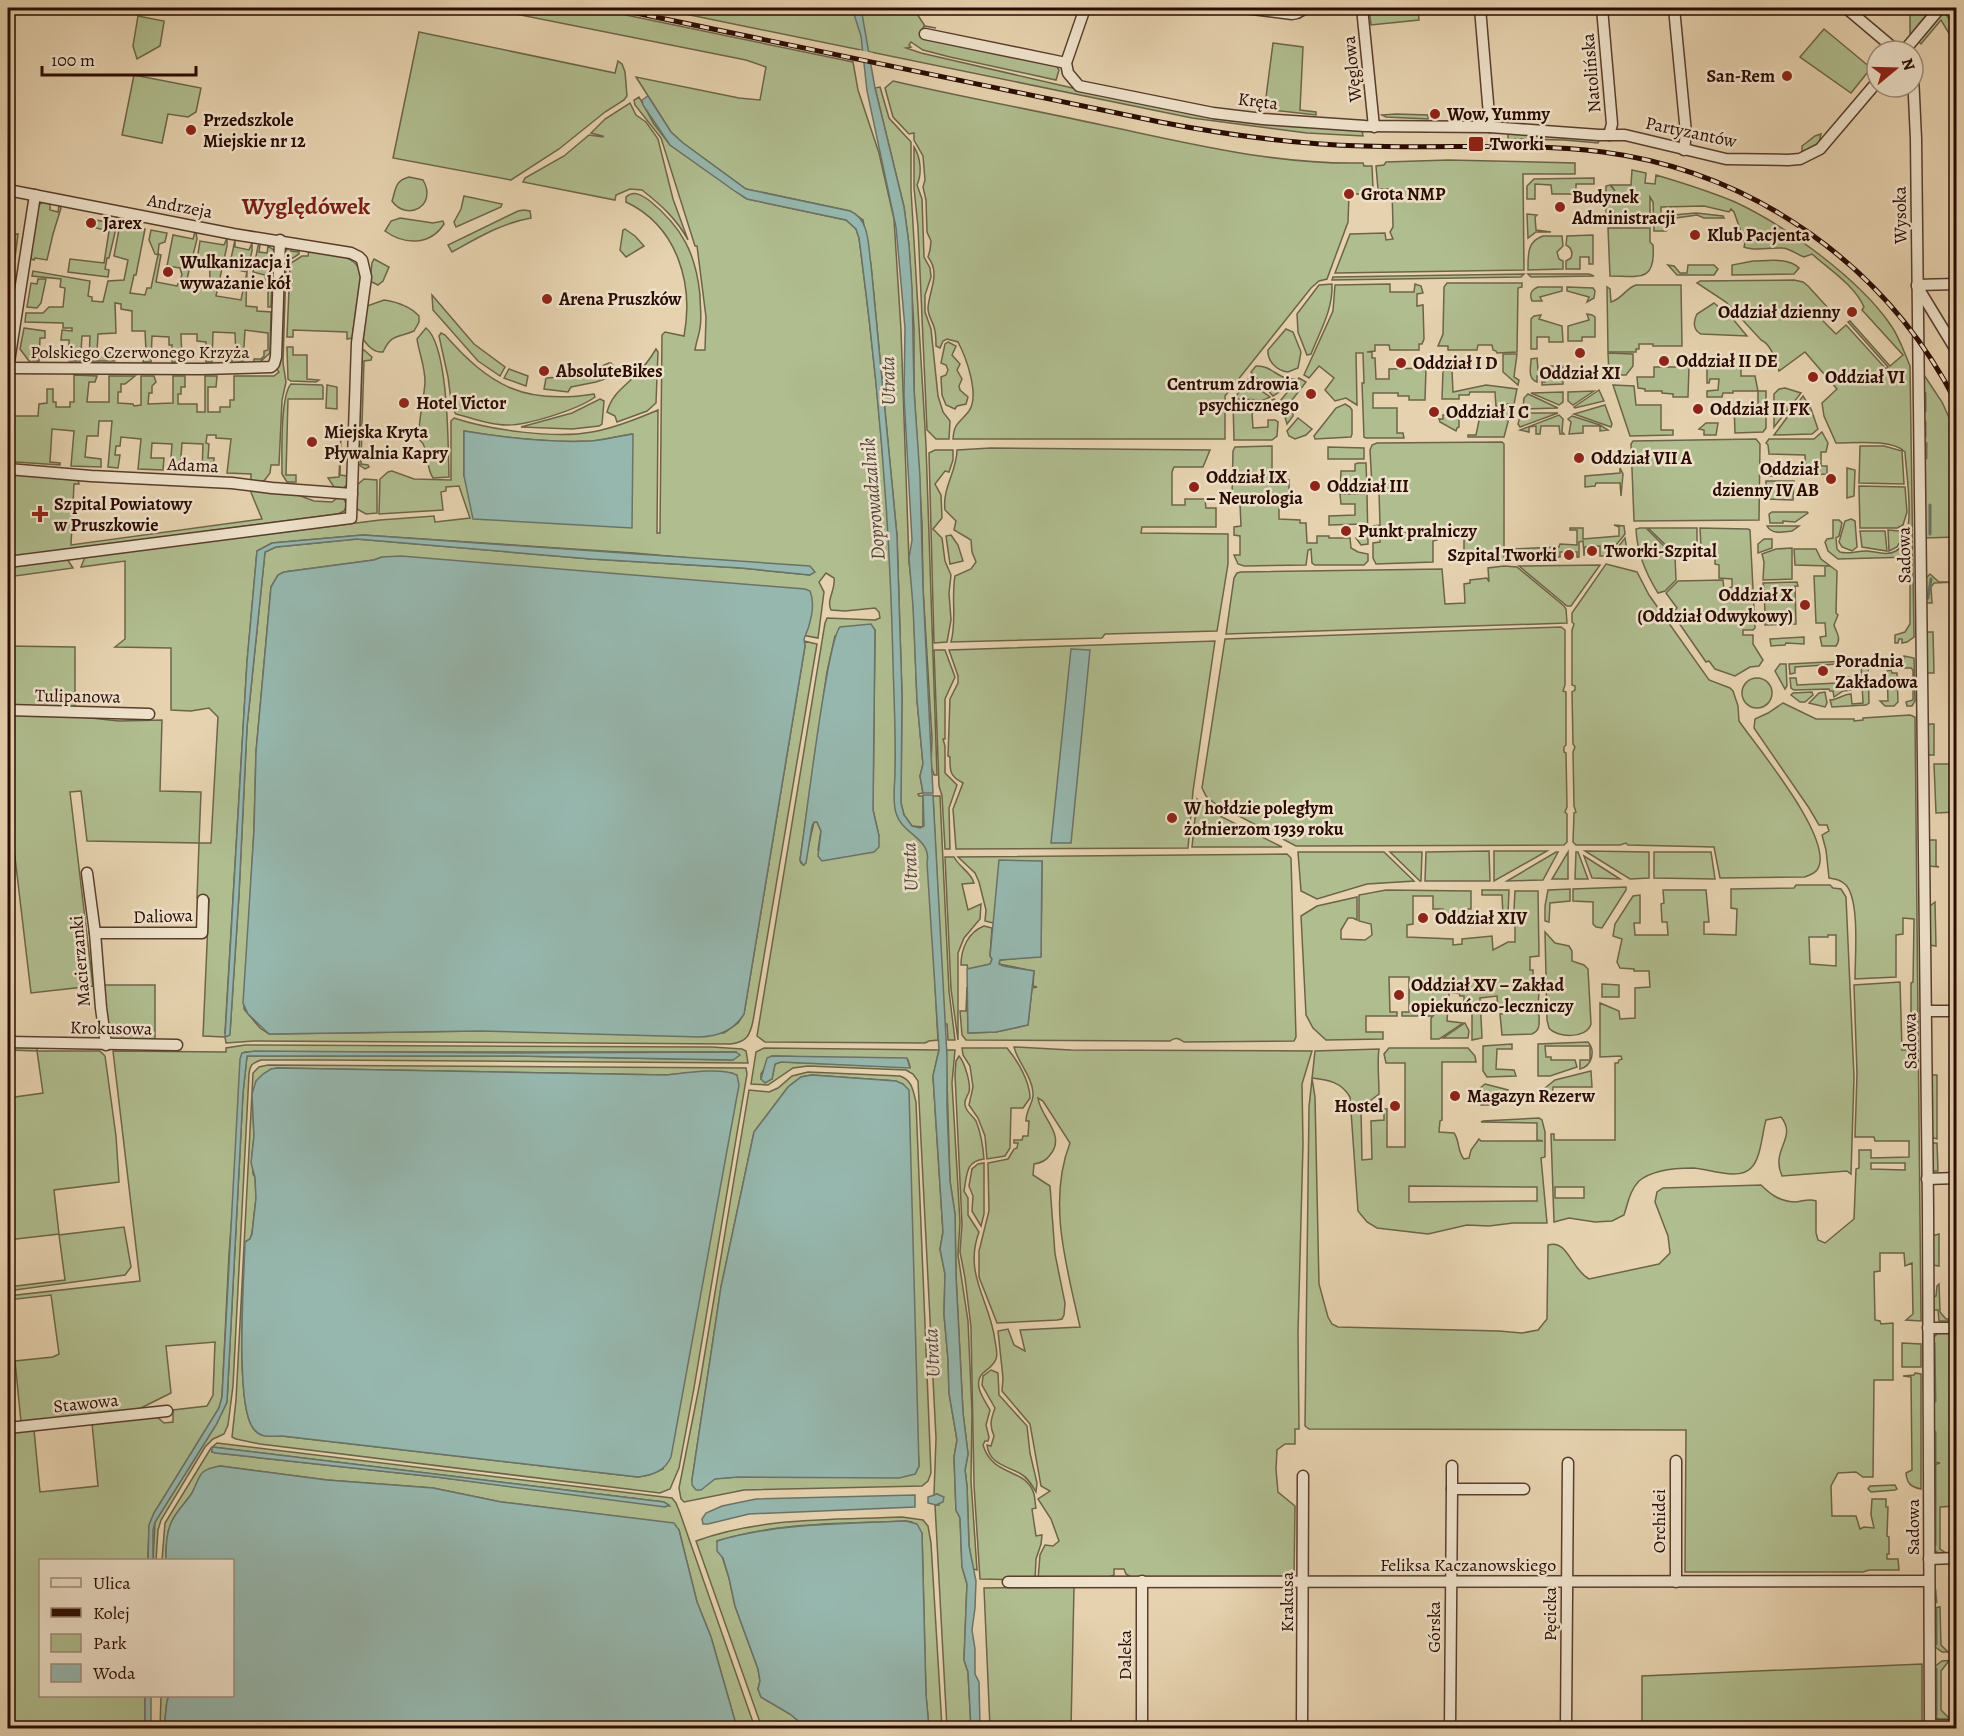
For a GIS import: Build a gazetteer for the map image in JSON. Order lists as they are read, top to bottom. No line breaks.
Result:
{"streets":{"street":["Węglowa","Natolińska","Kręta","Partyzantów","Andrzeja","Wysoka","Polskiego Czerwonego Krzyża","Adama","Sadowa","Tulipanowa","Daliowa","Macierzanki","Krokusowa","Stawowa","Orchidei","Feliksa Kaczanowskiego","Krakusa","Pęcicka","Górska","Daleka"]},"crossings":[["Węglowa","Kręta"],["Natolińska","Kręta"],["Natolińska","Partyzantów"],["Kręta","Partyzantów"],["Andrzeja","Polskiego Czerwonego Krzyża"],["Andrzeja","Adama"],["Wysoka","Sadowa"],["Sadowa","Feliksa Kaczanowskiego"],["Daliowa","Macierzanki"],["Macierzanki","Krokusowa"],["Orchidei","Feliksa Kaczanowskiego"],["Feliksa Kaczanowskiego","Krakusa"],["Feliksa Kaczanowskiego","Pęcicka"],["Feliksa Kaczanowskiego","Górska"],["Feliksa Kaczanowskiego","Daleka"]],"districts":["Wyględówek"],"water":["Utrata","Doprowadzalnik"],"places":{"other":["San-Rem","Wow, Yummy","Przedszkole Miejskie nr 12","Grota NMP","Budynek Administracji","Jarex","Klub Pacjenta","Wulkanizacja i wyważanie kół","Arena Pruszków","Oddział dzienny","Oddział XI","Oddział II DE","Oddział I D","AbsoluteBikes","Oddział VI","Centrum zdrowia psychicznego","Hotel Victor","Oddział II FK","Oddział I C","Miejska Kryta Pływalnia Kapry","Oddział VII A","Oddział dzienny IV AB","Oddział III","Oddział IX – Neurologia","Punkt pralniczy","Tworki-Szpital","Szpital Tworki","Oddział X (Oddział Odwykowy)","Poradnia Zakładowa","W hołdzie poległym żołnierzom 1939 roku","Oddział XIV","Oddział XV – Zakład opiekuńczo-leczniczy","Magazyn Rezerw","Hostel"],"transit":["Tworki"],"health":["Szpital Powiatowy w Pruszkowie"]},"legend":["Ulica","Kolej","Park","Woda"],"scale_bar":"100 m","north":"right"}
